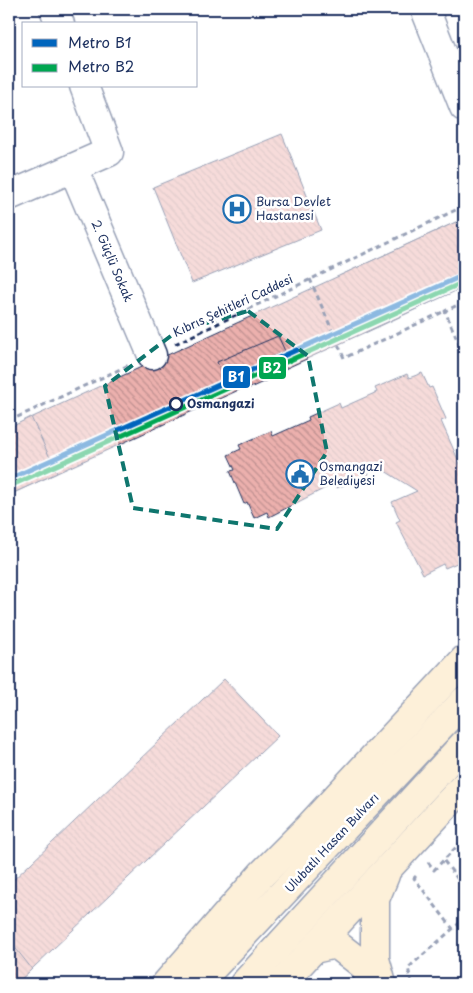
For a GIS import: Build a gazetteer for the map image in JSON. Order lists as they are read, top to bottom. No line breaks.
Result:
{"streets":{"highway":["Ulubatlı Hasan Bulvarı"],"street":["2. Güçlü Sokak"],"path":["Kıbrıs Şehitleri Caddesi"]},"crossings":[["2. Güçlü Sokak","Kıbrıs Şehitleri Caddesi"]],"places":{"hospital":["Bursa Devlet Hastanesi"],"other":["Osmangazi"],"public building":["Osmangazi Belediyesi"]},"lines":["metro line B1","metro line B2"],"legend":["Metro B1","Metro B2"]}
